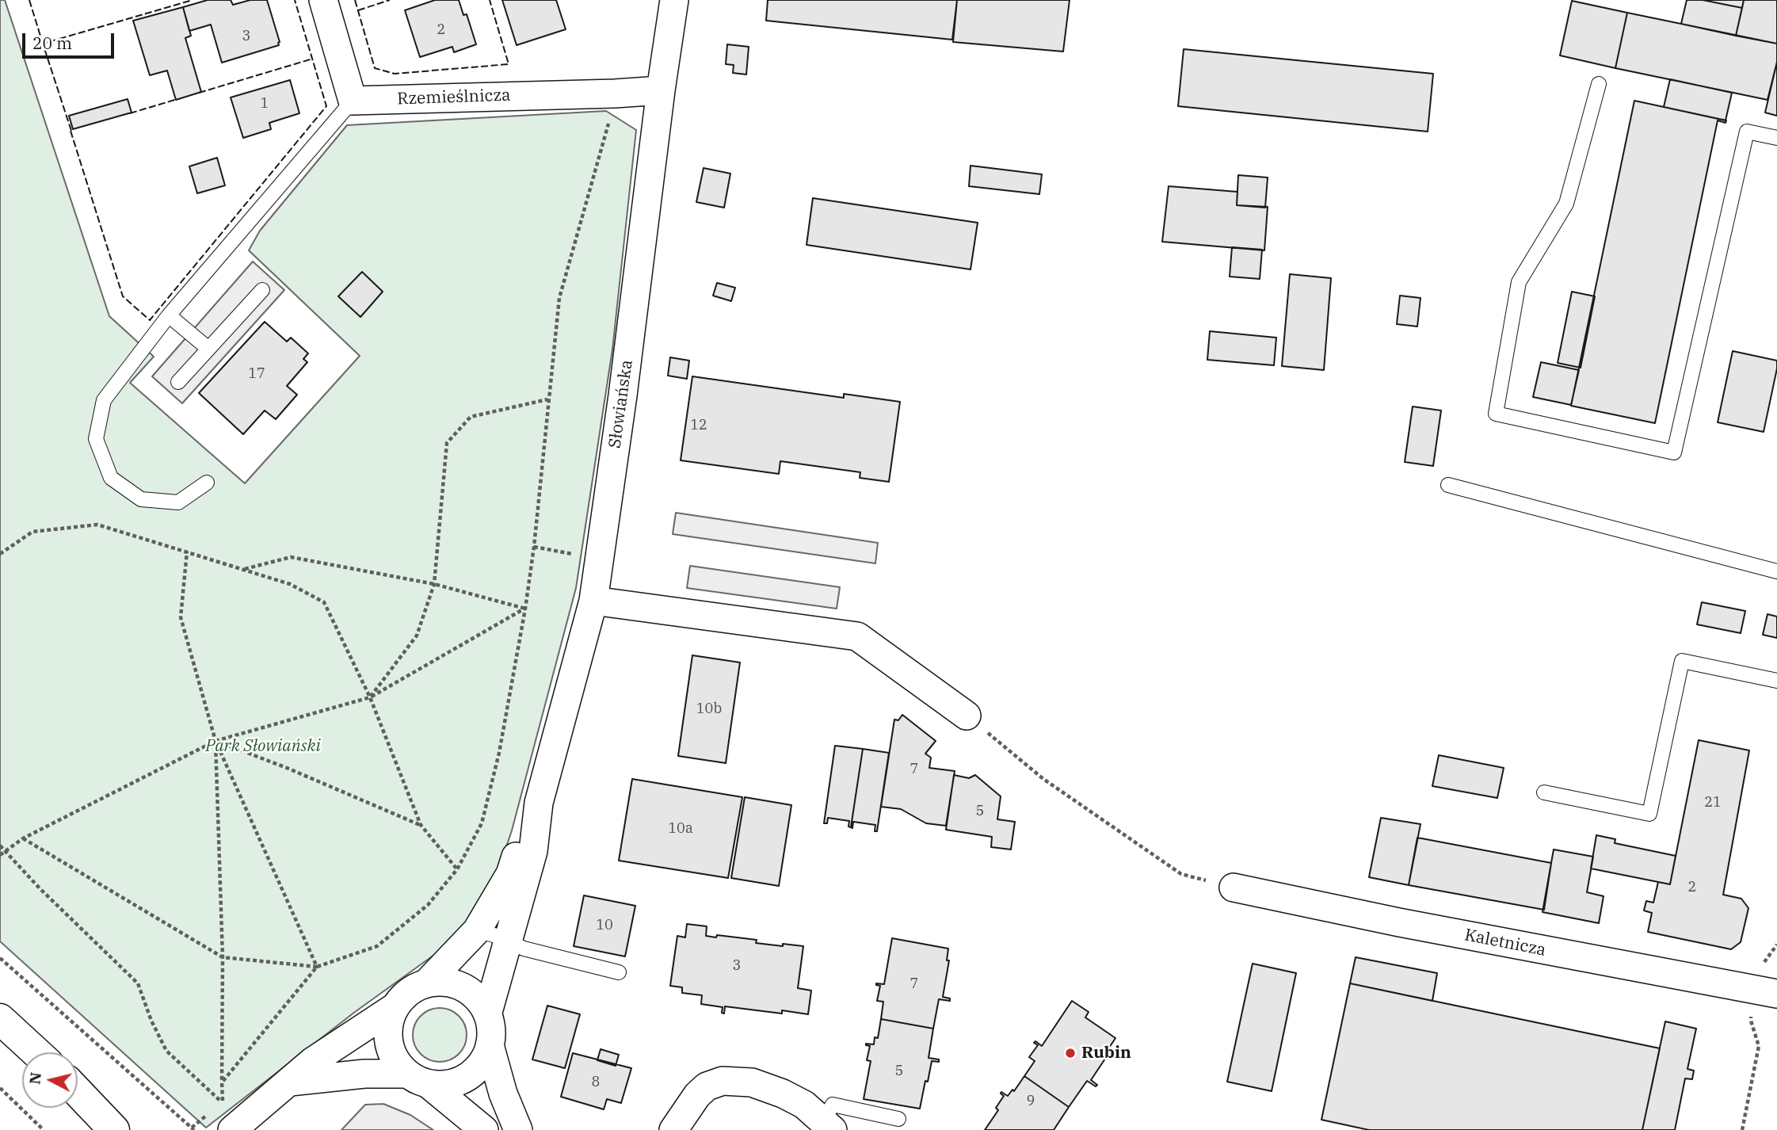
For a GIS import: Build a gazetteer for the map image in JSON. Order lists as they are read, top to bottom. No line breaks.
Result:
{"streets":{"street":["Rzemieślnicza","Słowiańska","Kaletnicza"]},"crossings":[["Rzemieślnicza","Słowiańska"]],"parks":["Park Słowiański"],"places":["Rubin"],"house_numbers":["2","3","1","17","12","10b","7","21","5","10a","2","10","3","7","5","8","9"],"scale_bar":"20 m","north":"left"}
